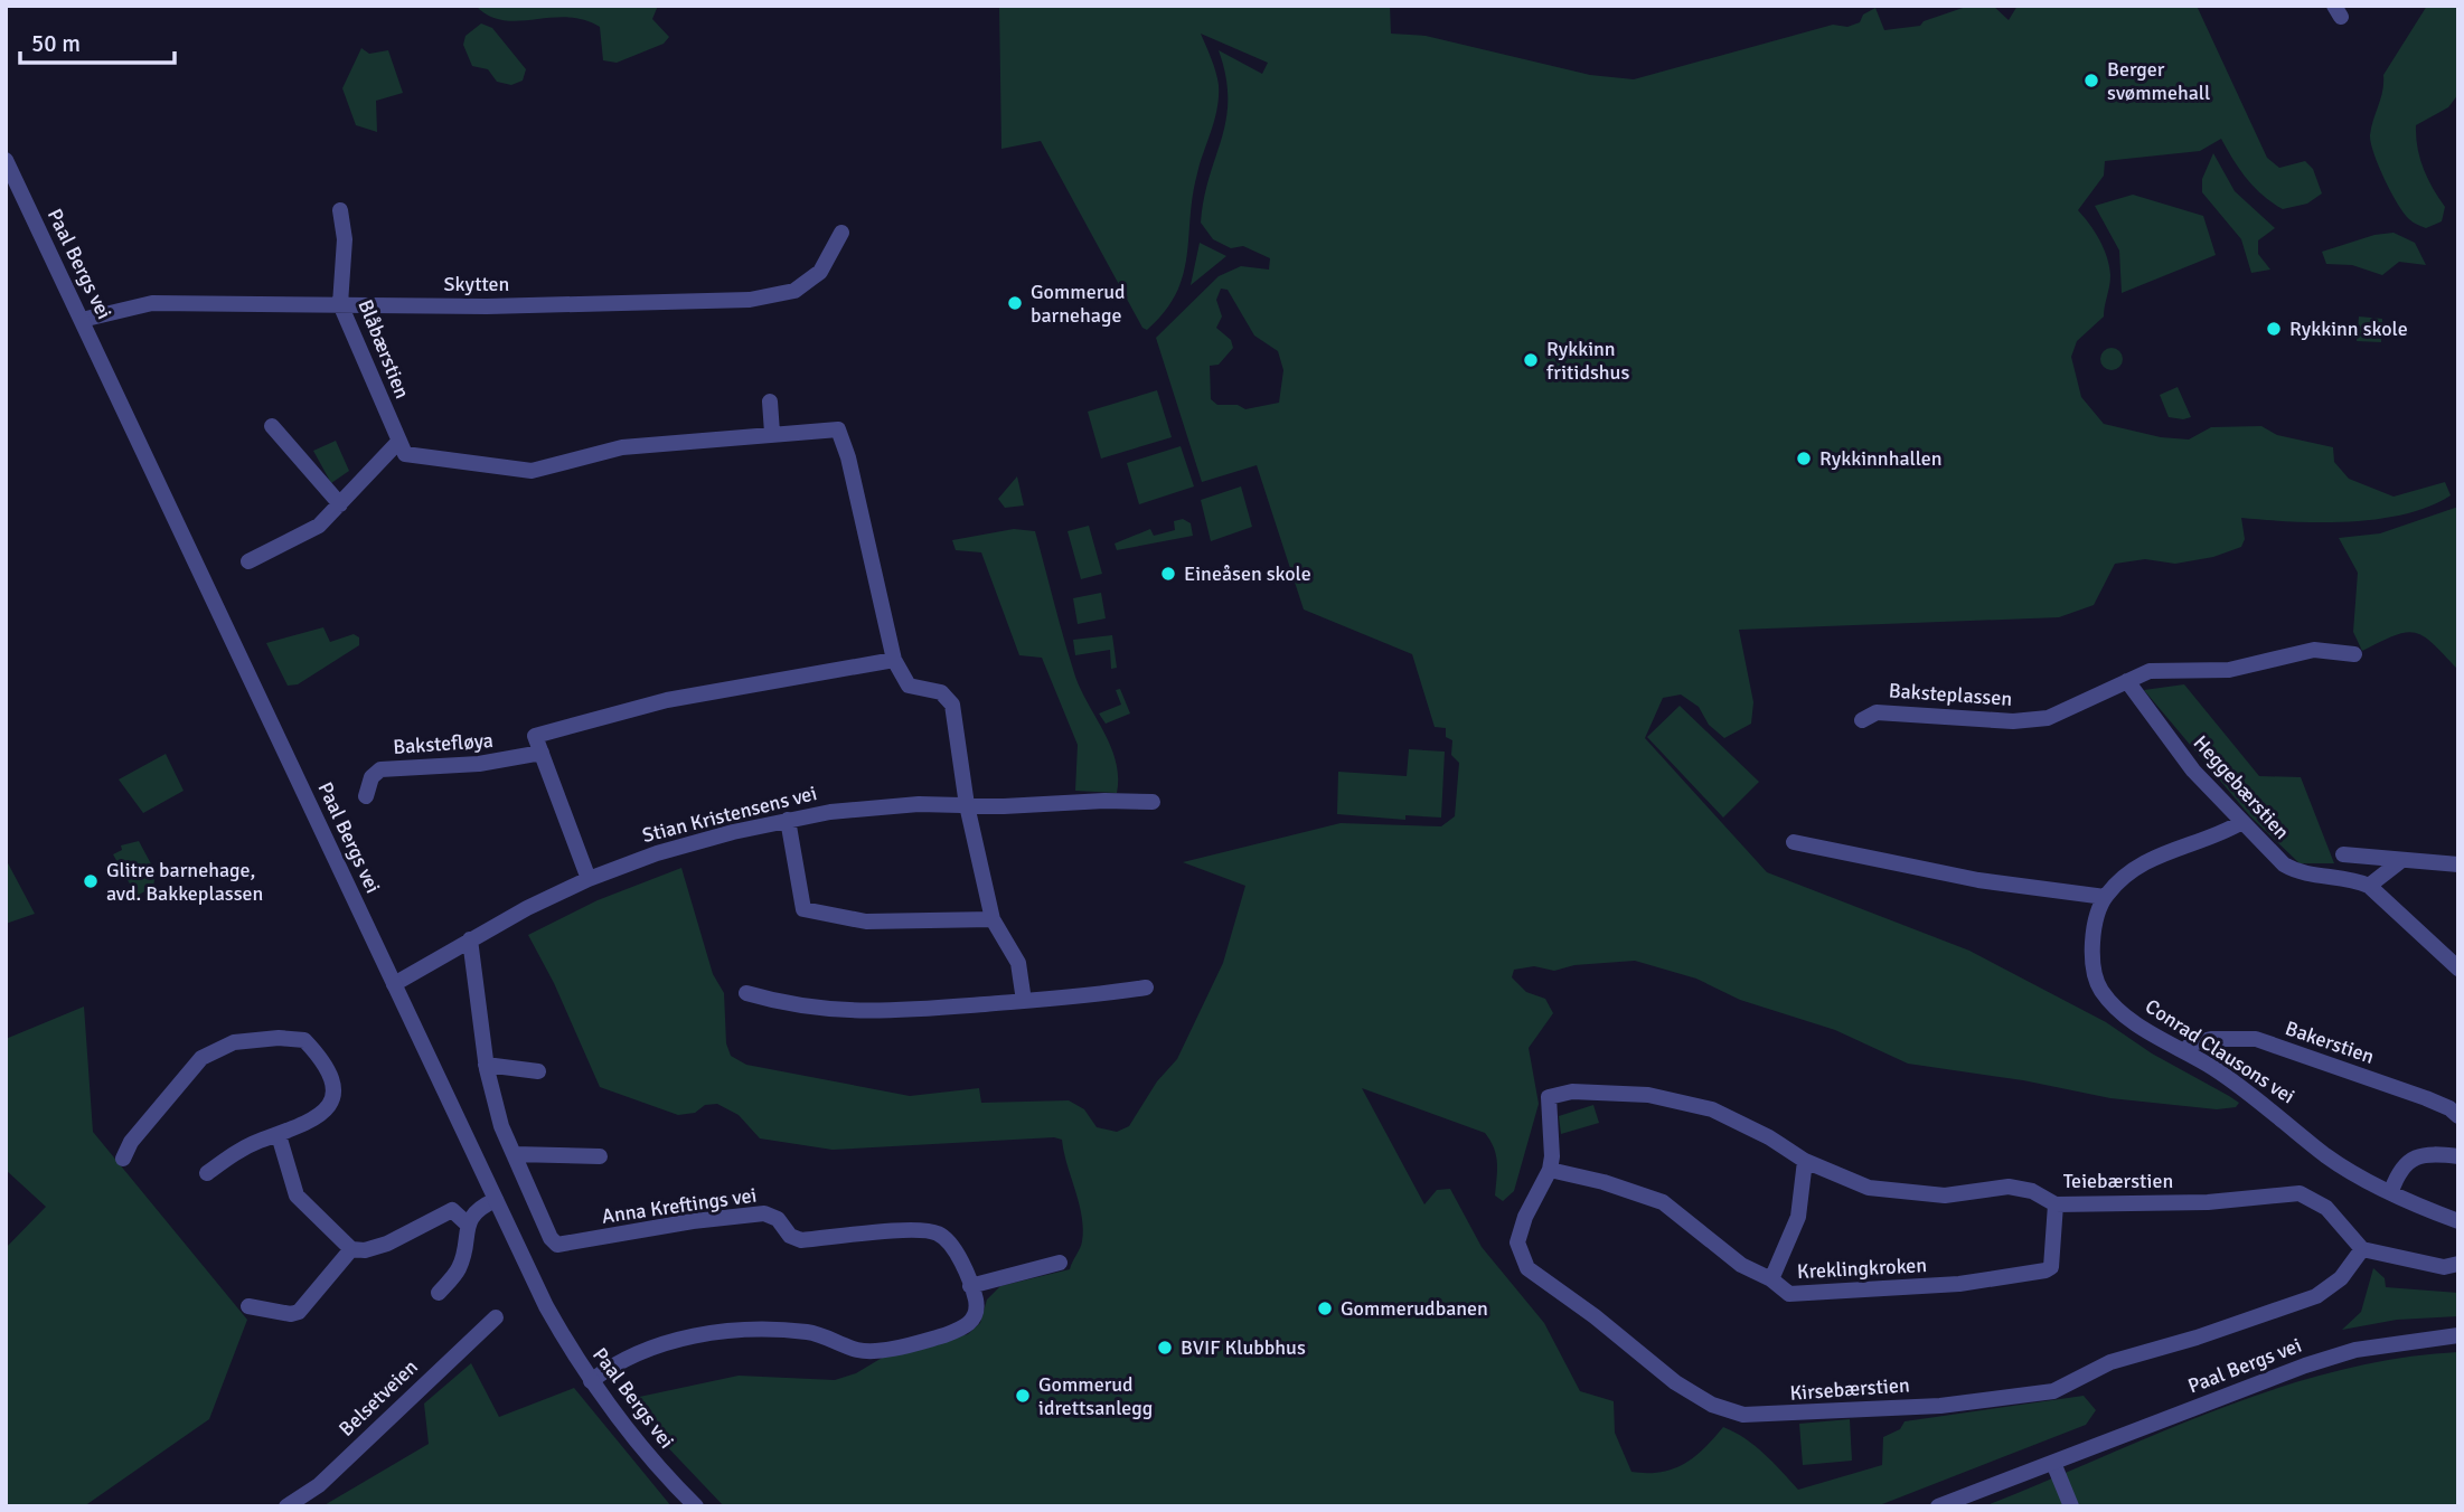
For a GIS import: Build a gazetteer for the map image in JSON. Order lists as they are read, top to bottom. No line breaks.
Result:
{"streets":{"street":["Paal Bergs vei","Skytten","Blåbærstien","Baksteplassen","Bakstefløya","Heggebærstien","Stian Kristensens vei","Bakerstien","Conrad Clausons vei","Teiebærstien","Anna Kreftings vei","Kreklingkroken","Kirsebærstien","Belsetveien"]},"crossings":[["Paal Bergs vei","Skytten"],["Paal Bergs vei","Stian Kristensens vei"],["Paal Bergs vei","Anna Kreftings vei"],["Skytten","Blåbærstien"],["Baksteplassen","Heggebærstien"],["Bakerstien","Conrad Clausons vei"],["Teiebærstien","Kreklingkroken"],["Teiebærstien","Kirsebærstien"],["Kreklingkroken","Kirsebærstien"]],"places":["Berger svømmehall","Gommerud barnehage","Rykkinn skole","Rykkinn fritidshus","Rykkinnhallen","Eineåsen skole","Glitre barnehage, avd. Bakkeplassen","Gommerudbanen","BVIF Klubbhus","Gommerud idrettsanlegg"],"scale_bar":"50 m"}
